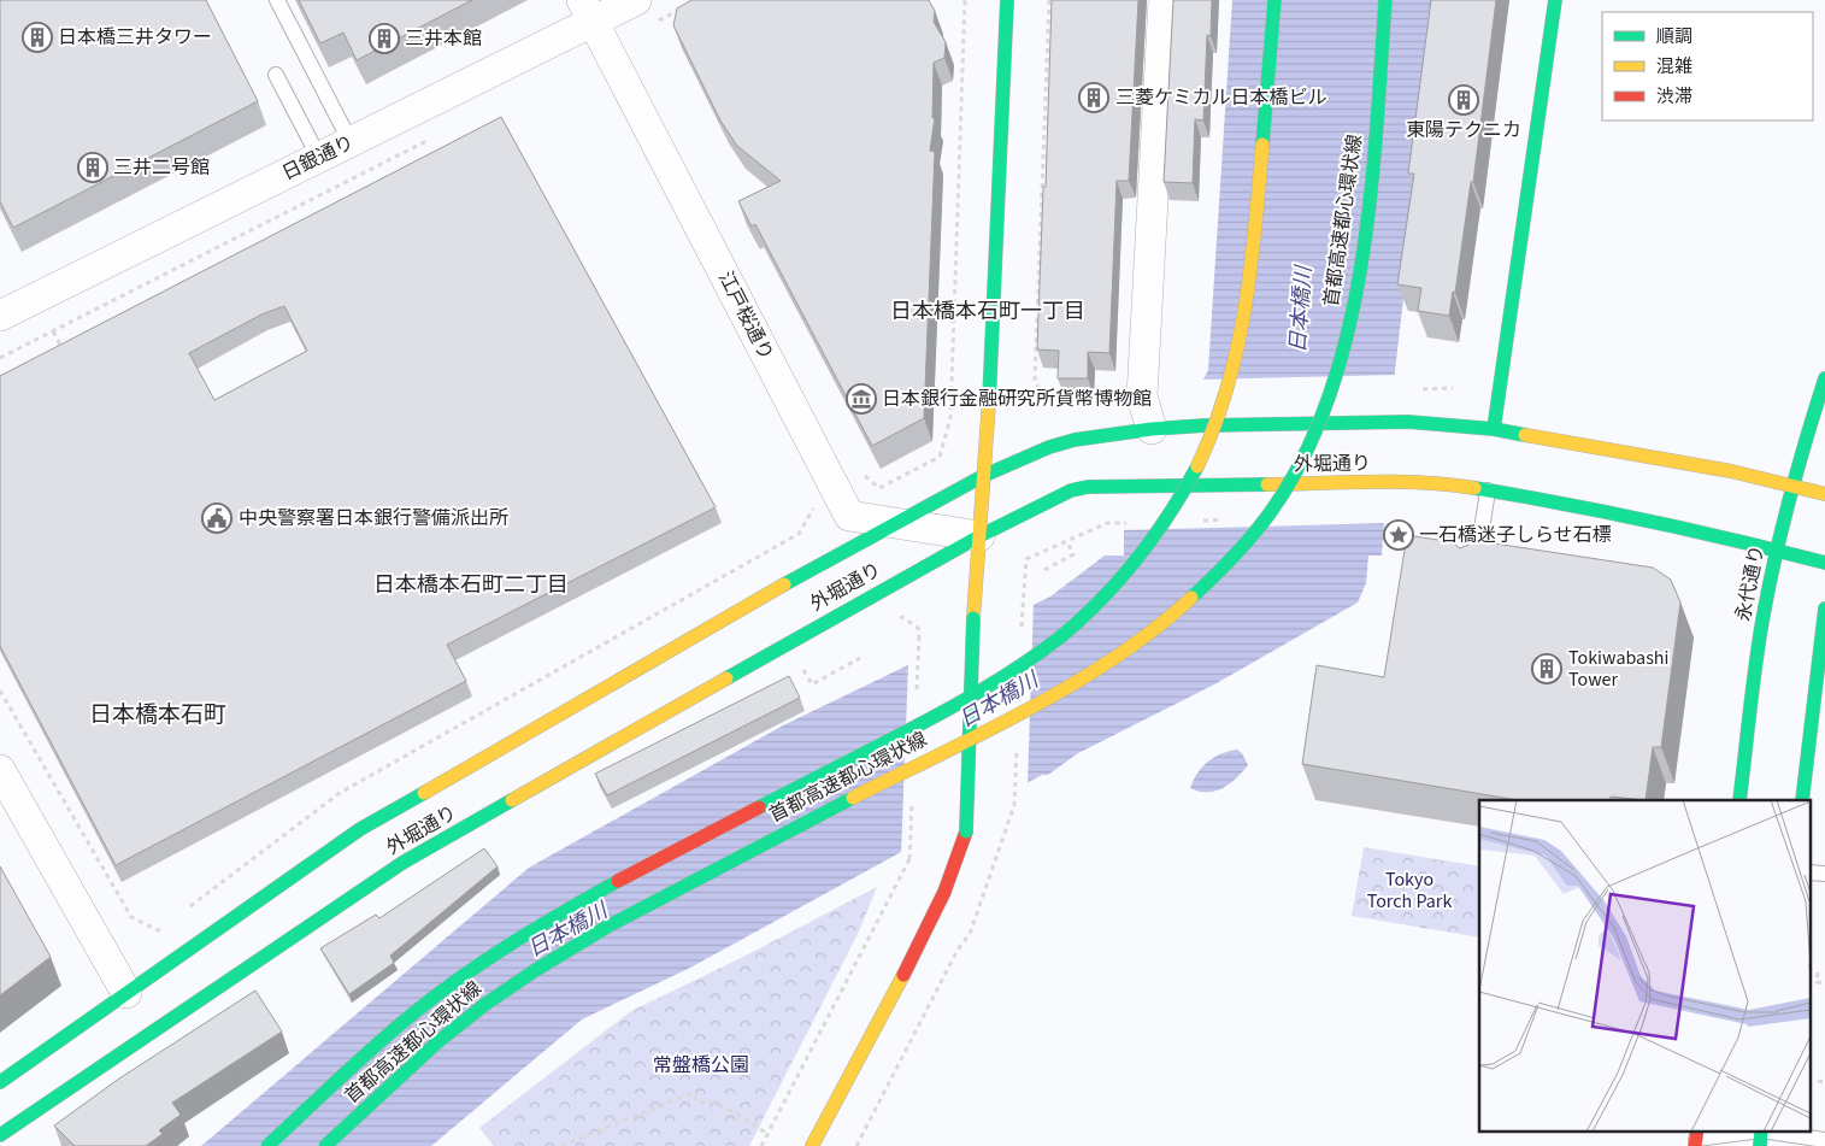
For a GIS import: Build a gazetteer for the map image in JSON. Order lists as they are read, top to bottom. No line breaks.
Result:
{"streets":{"main road":["首都高速都心環状線","外堀通り","永代通り"],"street":["日銀通り","江戸桜通り"]},"crossings":[["日銀通り","江戸桜通り"],["江戸桜通り","外堀通り"],["外堀通り","永代通り"]],"districts":["日本橋本石町一丁目","日本橋本石町二丁目","日本橋本石町"],"water":["日本橋川"],"parks":["Tokyo Torch Park","常盤橋公園"],"places":{"building":["日本橋三井タワー","三井本館","三菱ケミカル日本橋ビル","東陽テクニカ","三井二号館","Tokiwabashi Tower"],"museum":["日本銀行金融研究所貨幣博物館"],"public building":["中央警察署日本銀行警備派出所"],"place":["一石橋迷子しらせ石標"]},"legend":["順調","混雑","渋滞"]}
